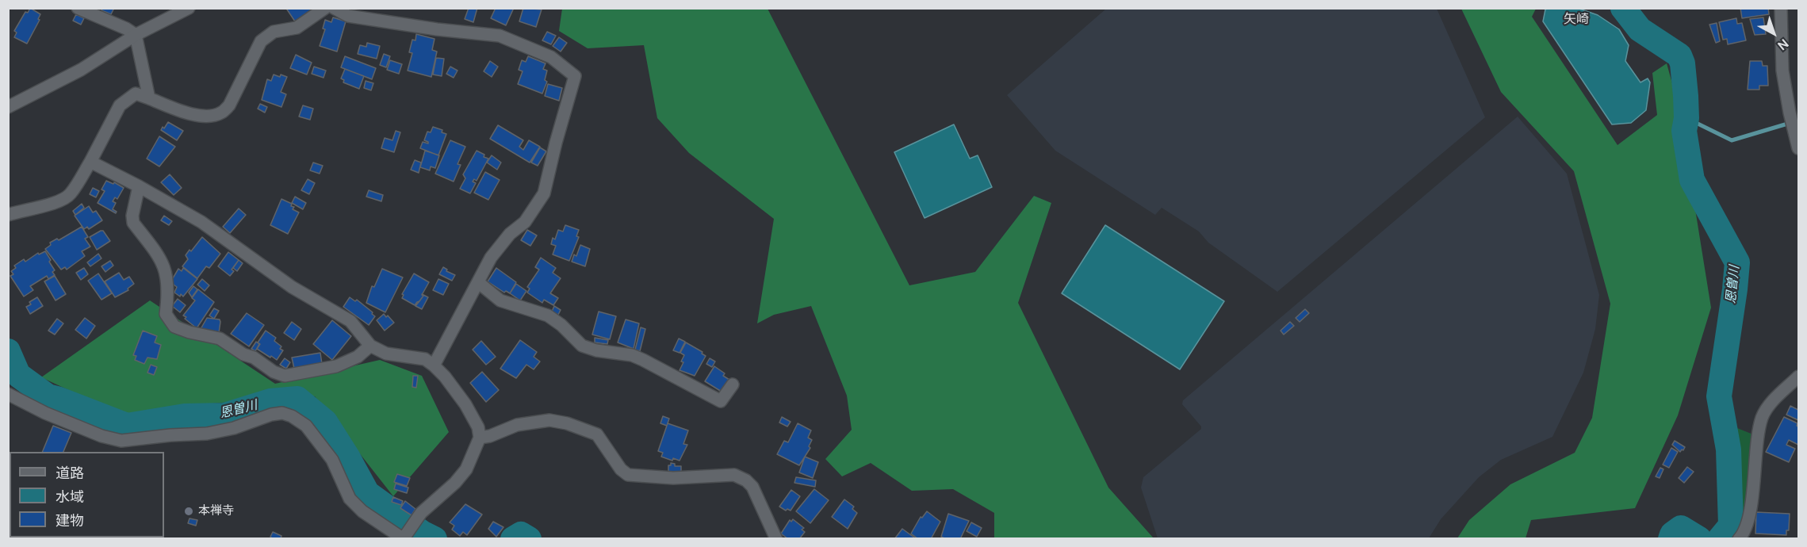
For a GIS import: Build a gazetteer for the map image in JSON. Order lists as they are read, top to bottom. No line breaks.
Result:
{"districts":["矢崎"],"water":["恩曽川"],"places":["本禅寺"],"legend":["道路","水域","建物"],"north":"bottom right"}
